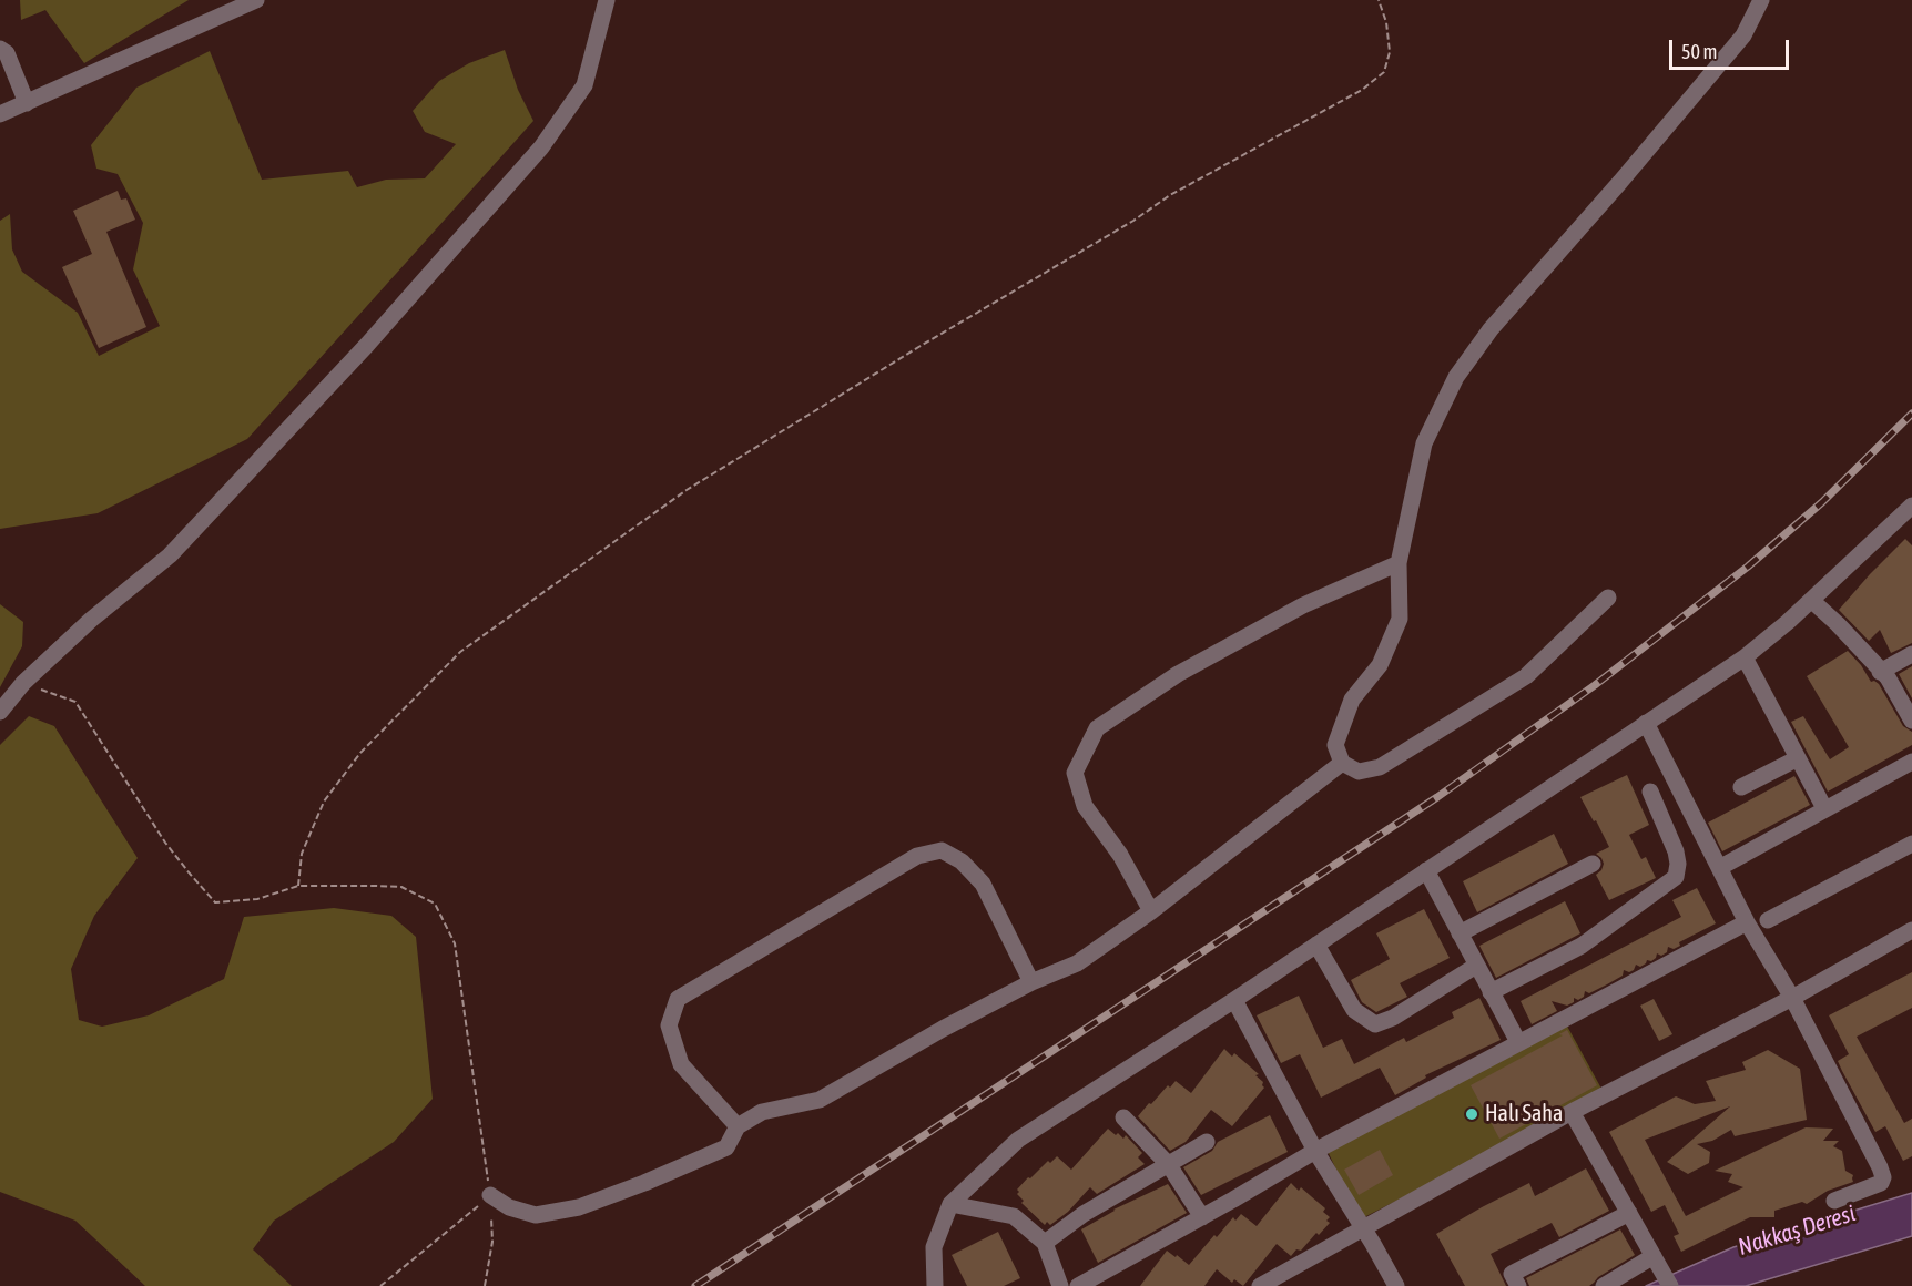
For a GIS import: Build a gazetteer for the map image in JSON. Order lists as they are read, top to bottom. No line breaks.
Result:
{"water":["Nakkaş Deresi"],"places":["Halı Saha"],"scale_bar":"50 m"}
